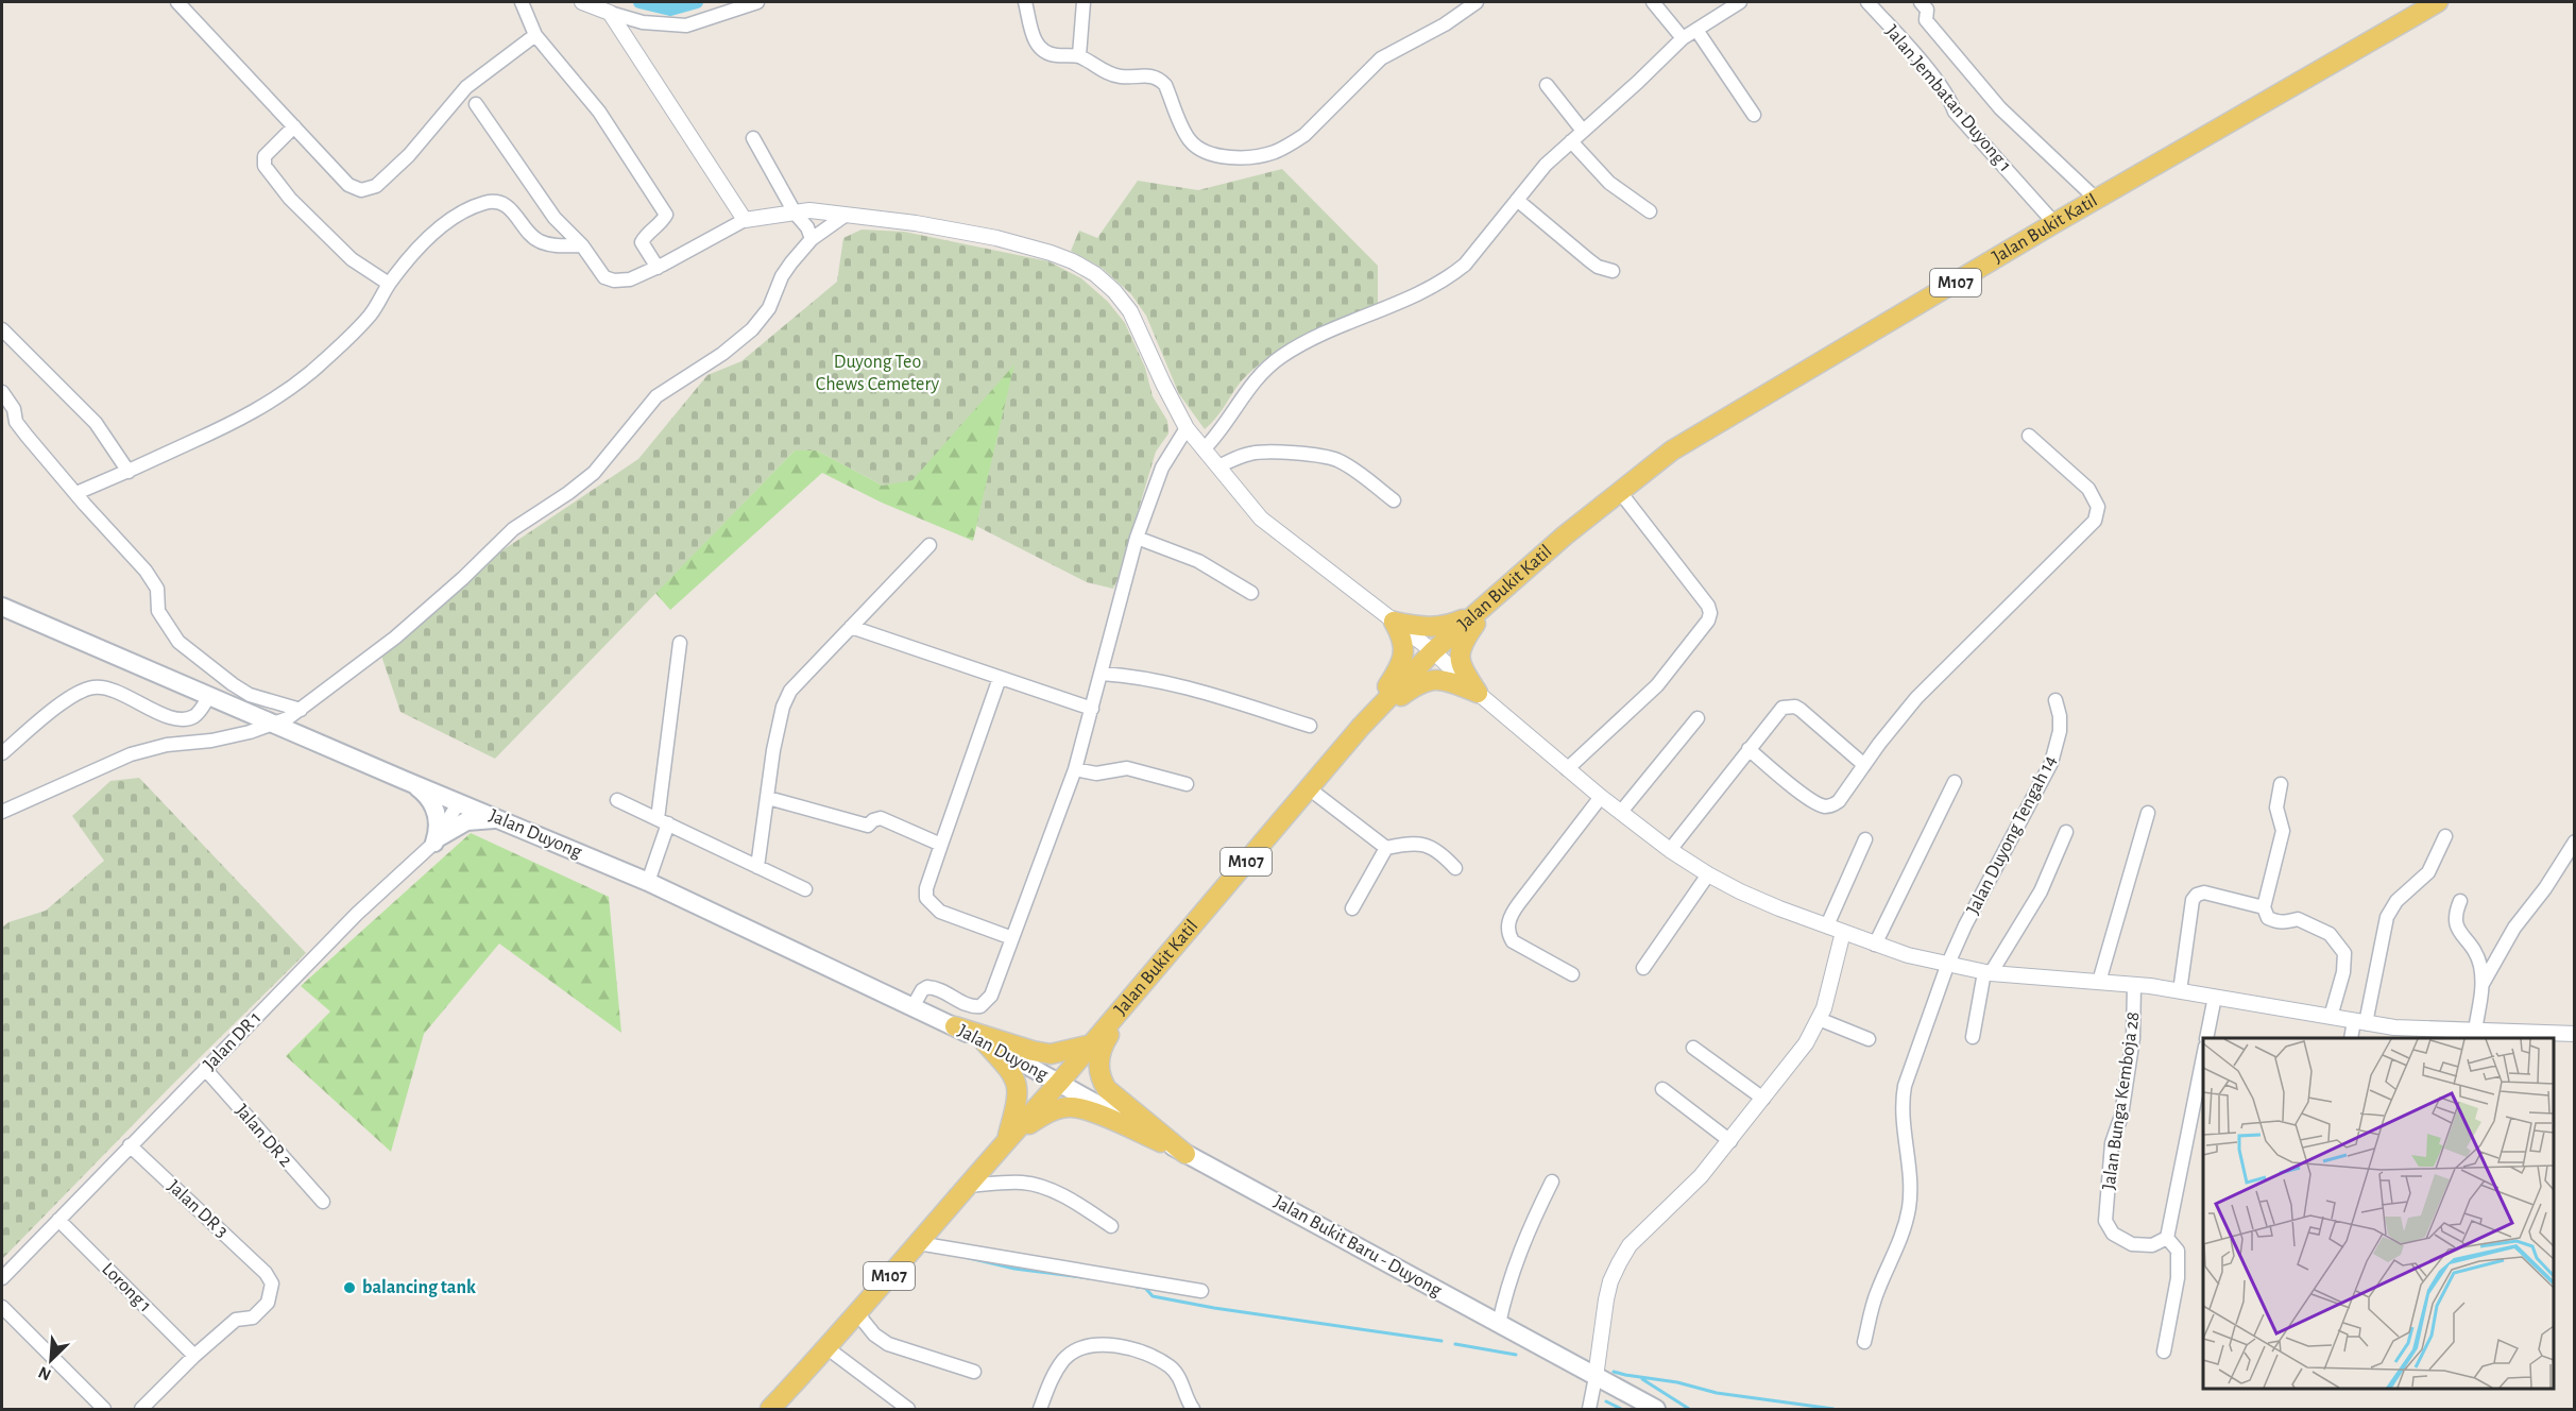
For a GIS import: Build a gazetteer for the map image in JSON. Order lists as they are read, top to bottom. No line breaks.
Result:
{"streets":{"main road":["Jalan Bukit Katil","M107","Jalan Duyong","Jalan Bukit Baru - Duyong"],"street":["Jalan Jembatan Duyong 1","Jalan Duyong Tengah 14","Jalan DR 1","Jalan Bunga Kemboja 28","Jalan DR 2","Jalan DR 3","Lorong 1"]},"crossings":[["Jalan Jembatan Duyong 1","Jalan Bukit Katil"],["Jalan Bukit Katil","Jalan Duyong"],["Jalan Bukit Katil","Jalan Bukit Baru - Duyong"],["Jalan Duyong","Jalan DR 1"],["Jalan Duyong","Jalan Bukit Baru - Duyong"],["Jalan DR 1","Jalan DR 2"],["Jalan DR 1","Jalan DR 3"],["Jalan DR 1","Lorong 1"],["Jalan DR 3","Lorong 1"]],"parks":["Duyong Teo Chews Cemetery"],"places":["balancing tank"],"north":"bottom left"}
